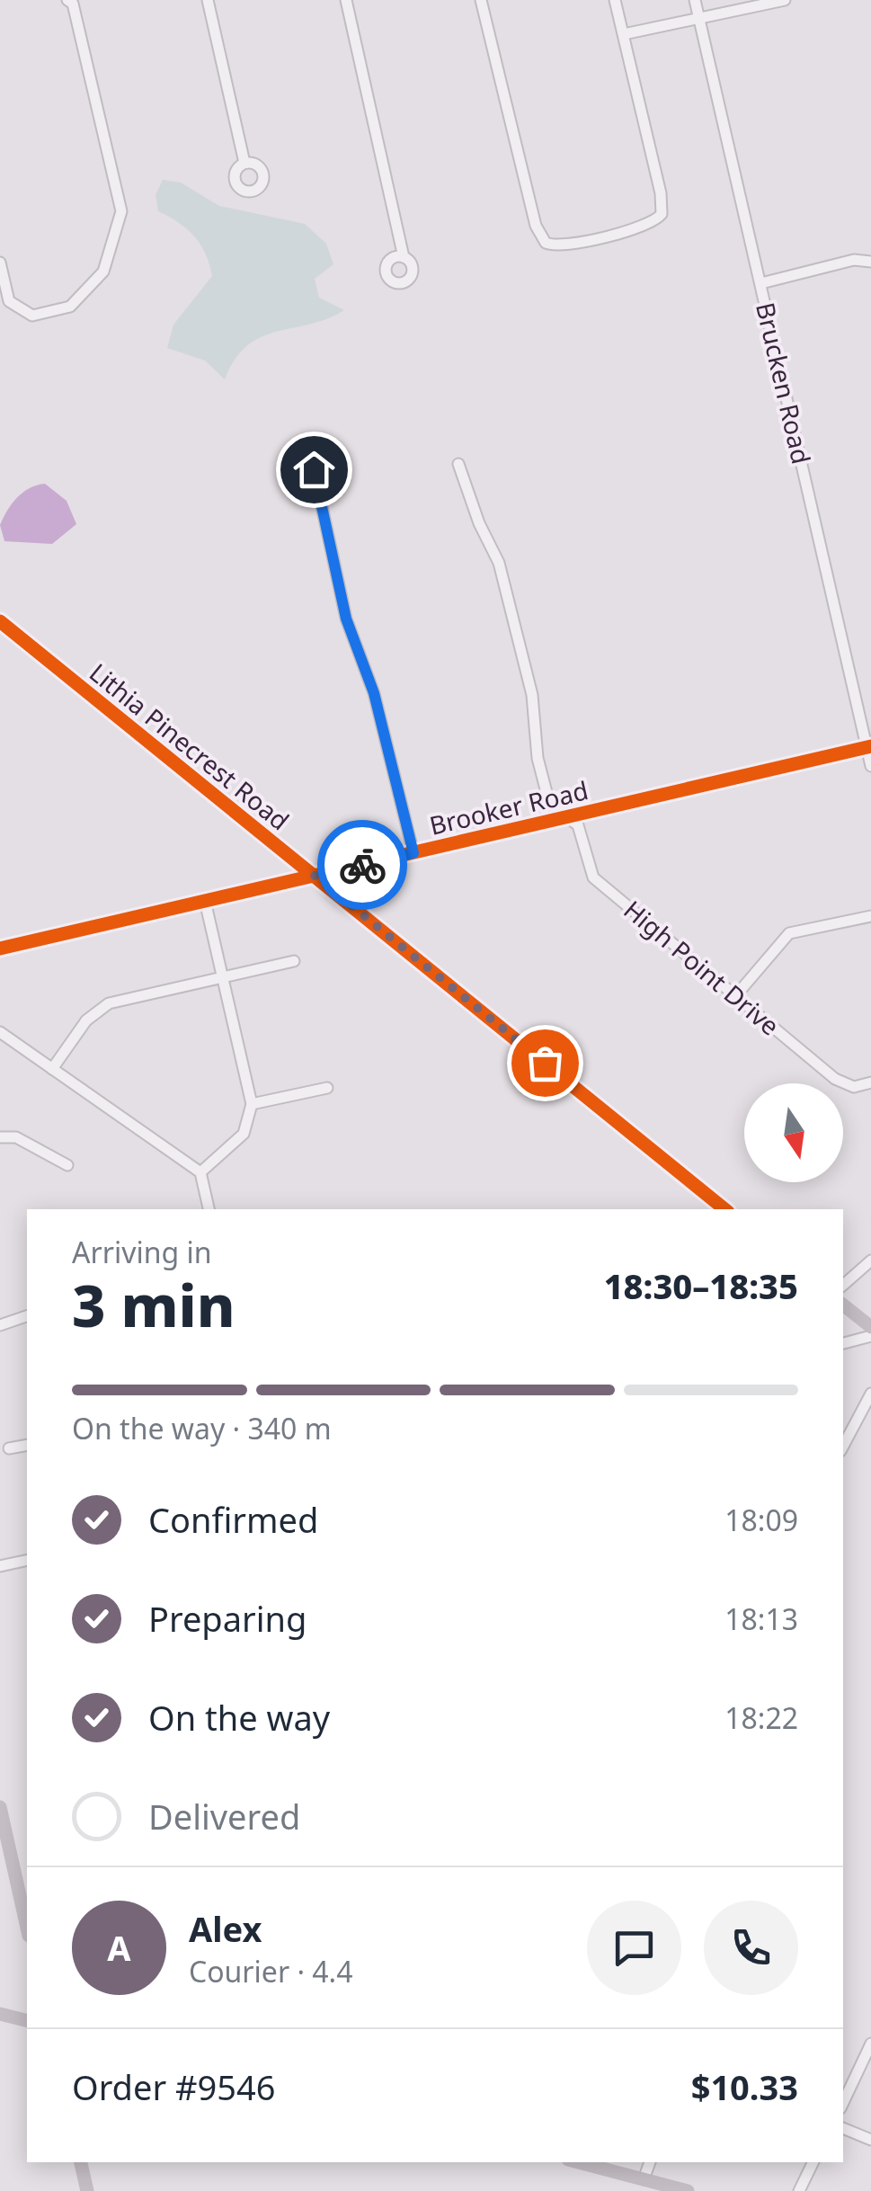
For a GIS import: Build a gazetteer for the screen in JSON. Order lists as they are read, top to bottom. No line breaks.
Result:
{"streets":{"street":["Brucken Road","Lithia Pinecrest Road","Brooker Road","High Point Drive"]},"crossings":[["Brucken Road","Brooker Road"],["Lithia Pinecrest Road","Brooker Road"],["Brooker Road","High Point Drive"]],"north":"bottom","page":{"heading":["3 min","Arriving in","18:30–18:35"],"panel":["Alex","Courier · 4.4","Order #9546","$10.33"],"bar":"On the way · 340 m","list":[["Confirmed","18:09"],["Preparing","18:13"],["On the way","18:22"],"Delivered"],"round":"A"}}
